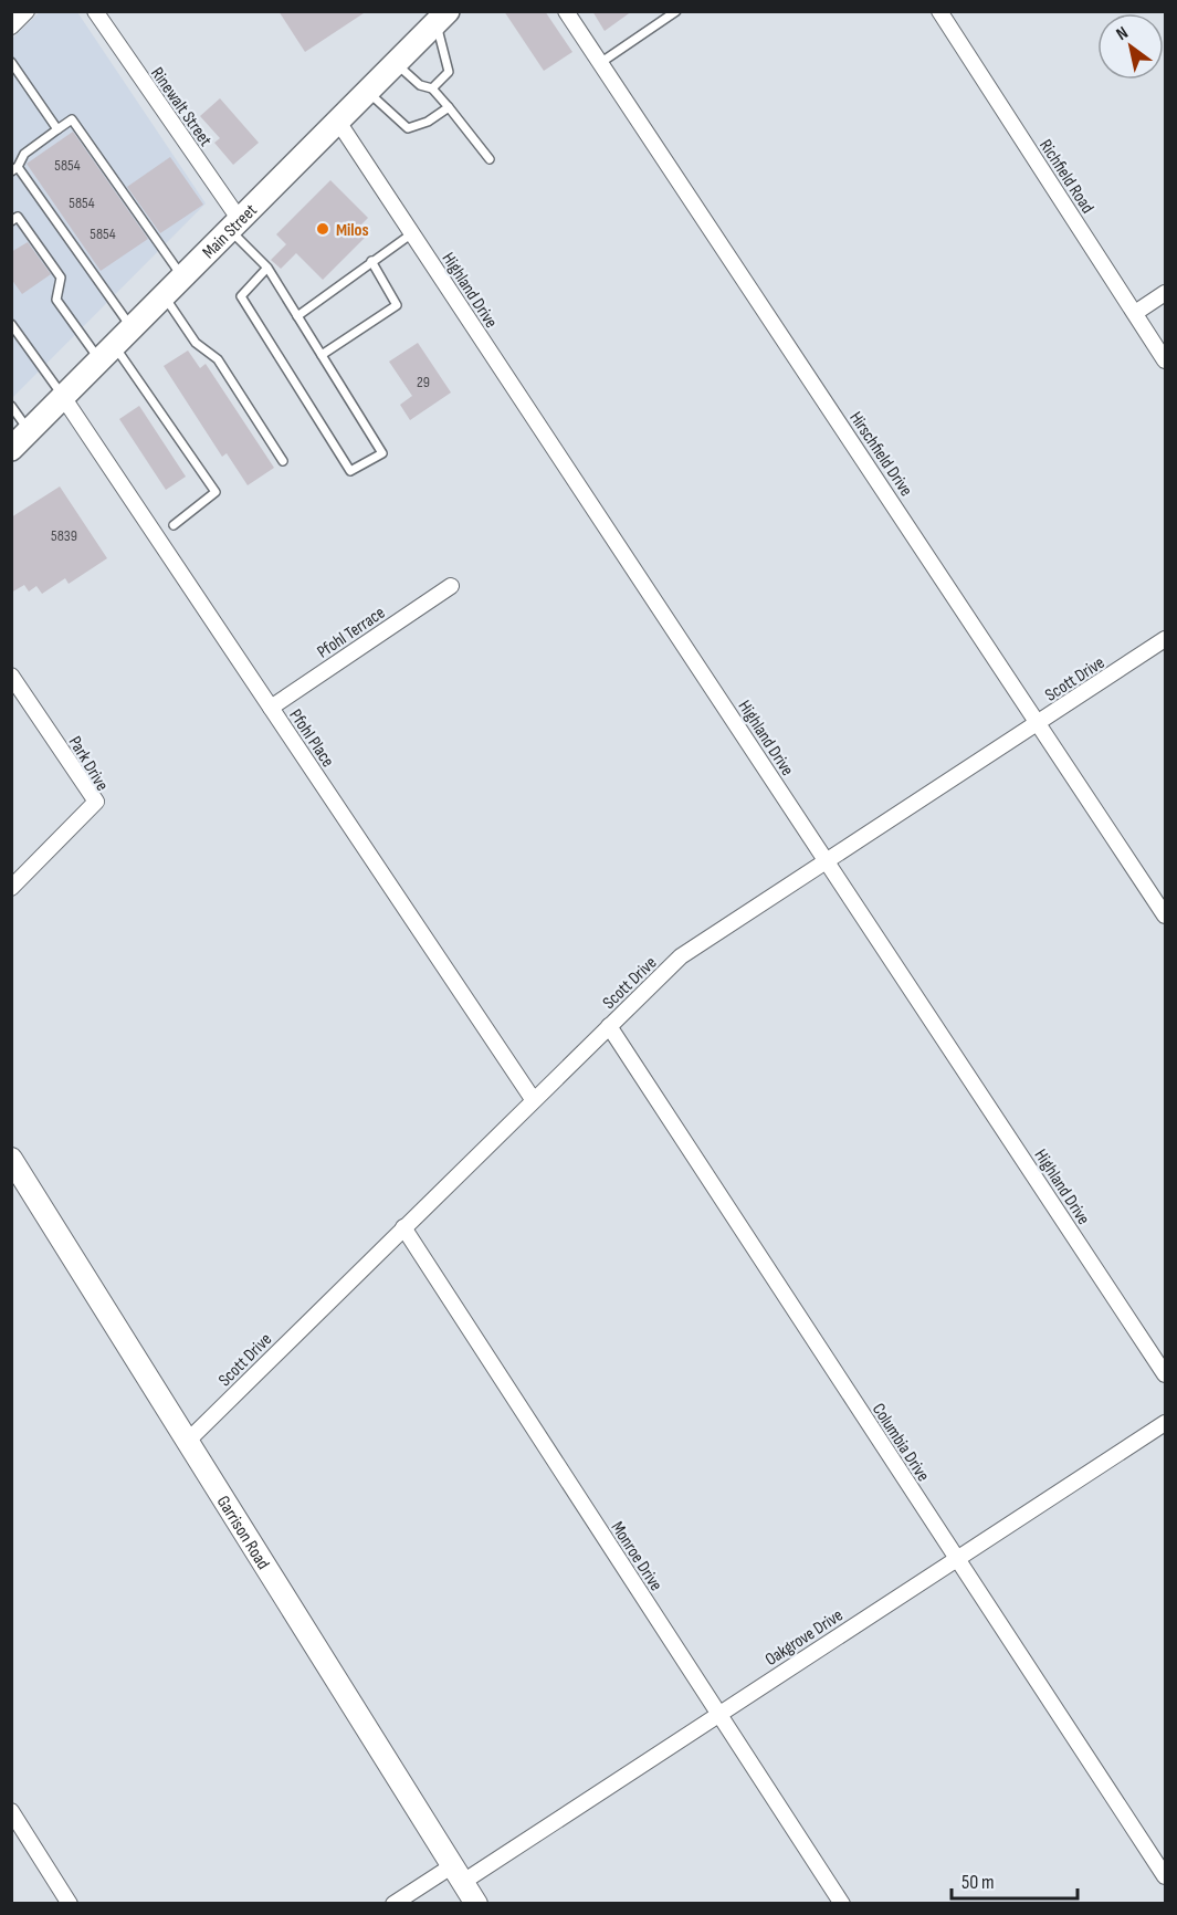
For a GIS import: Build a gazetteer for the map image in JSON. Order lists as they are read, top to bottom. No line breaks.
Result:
{"streets":{"main road":["Main Street"],"street":["Rinewalt Street","Richfield Road","Highland Drive","Hirschfield Drive","Pfohl Terrace","Scott Drive","Pfohl Place","Park Drive","Columbia Drive","Garrison Road","Monroe Drive","Oakgrove Drive"]},"crossings":[["Rinewalt Street","Main Street"],["Main Street","Highland Drive"],["Main Street","Pfohl Place"],["Highland Drive","Scott Drive"],["Hirschfield Drive","Scott Drive"],["Pfohl Terrace","Pfohl Place"],["Scott Drive","Pfohl Place"],["Scott Drive","Columbia Drive"],["Scott Drive","Garrison Road"],["Scott Drive","Monroe Drive"],["Columbia Drive","Oakgrove Drive"],["Garrison Road","Oakgrove Drive"],["Monroe Drive","Oakgrove Drive"]],"places":["Milos"],"house_numbers":["5854","5854","5854","29","5839"],"scale_bar":"50 m","north":"top left"}
